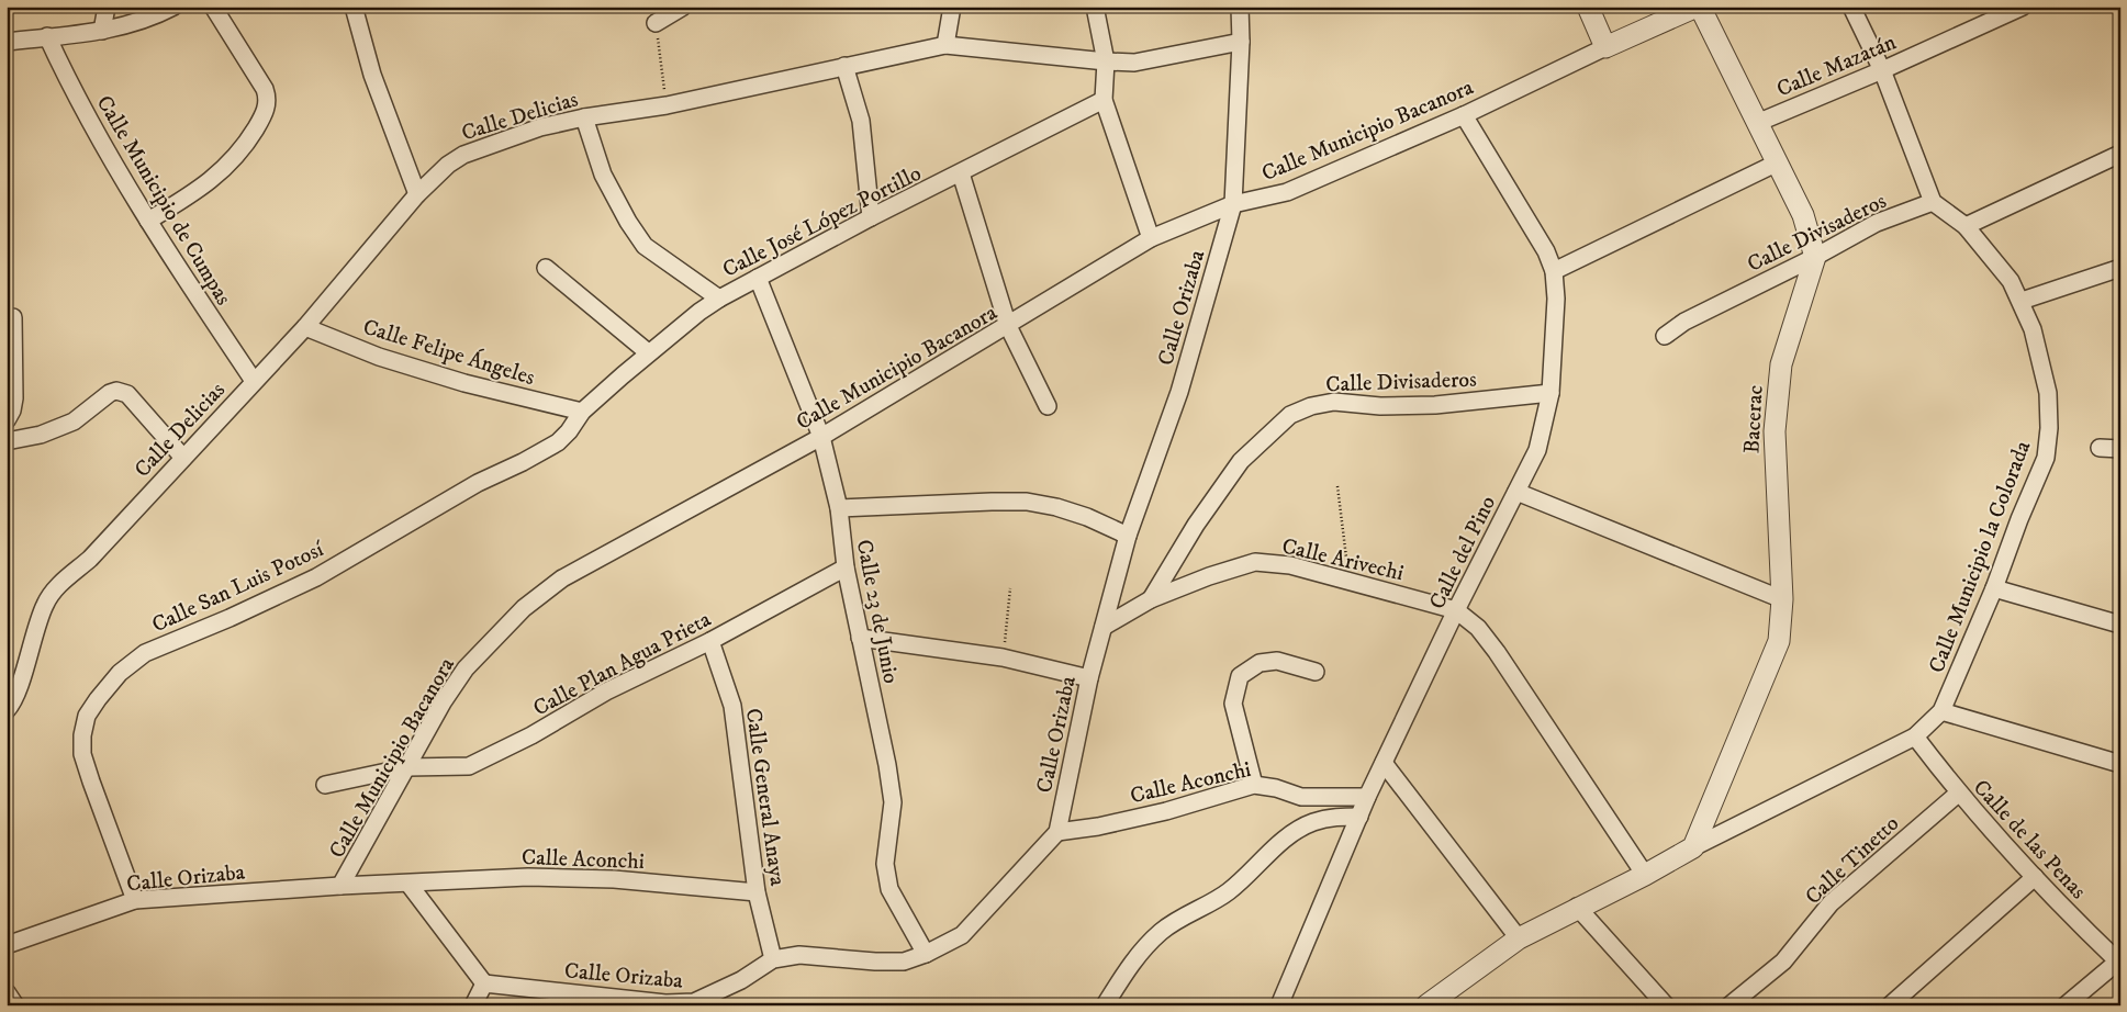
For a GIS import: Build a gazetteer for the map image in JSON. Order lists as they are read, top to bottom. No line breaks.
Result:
{"streets":{"street":["Calle Mazatán","Calle Delicias","Calle Municipio Bacanora","Calle Municipio de Cumpas","Calle José López Portillo","Calle Divisaderos","Calle Orizaba","Calle Felipe Ángeles","Bacerac","Calle del Pino","Calle Municipio la Colorada","Calle Arivechi","Calle San Luis Potosí","Calle 23 de Junio","Calle Plan Agua Prieta","Calle Aconchi","Calle General Anaya","Calle de las Penas","Calle Tinetto"]},"crossings":[["Calle Delicias","Calle Municipio de Cumpas"],["Calle Delicias","Calle Orizaba"],["Calle Delicias","Calle Felipe Ángeles"],["Calle Municipio Bacanora","Calle Orizaba"],["Calle Municipio Bacanora","Calle del Pino"],["Calle Municipio Bacanora","Calle 23 de Junio"],["Calle Municipio Bacanora","Calle Plan Agua Prieta"],["Calle José López Portillo","Calle Felipe Ángeles"],["Calle José López Portillo","Calle San Luis Potosí"],["Calle José López Portillo","Calle 23 de Junio"],["Calle Divisaderos","Bacerac"],["Calle Divisaderos","Calle del Pino"],["Calle Divisaderos","Calle Municipio la Colorada"],["Calle Divisaderos","Calle Arivechi"],["Calle Orizaba","Calle Arivechi"],["Calle Orizaba","Calle San Luis Potosí"],["Calle Orizaba","Calle 23 de Junio"],["Calle Orizaba","Calle Aconchi"],["Calle Orizaba","Calle General Anaya"],["Calle Felipe Ángeles","Calle San Luis Potosí"],["Bacerac","Calle Municipio la Colorada"],["Calle del Pino","Calle Arivechi"],["Calle del Pino","Calle Aconchi"],["Calle Municipio la Colorada","Calle de las Penas"],["Calle 23 de Junio","Calle Plan Agua Prieta"],["Calle Plan Agua Prieta","Calle General Anaya"],["Calle Aconchi","Calle General Anaya"],["Calle de las Penas","Calle Tinetto"]]}
